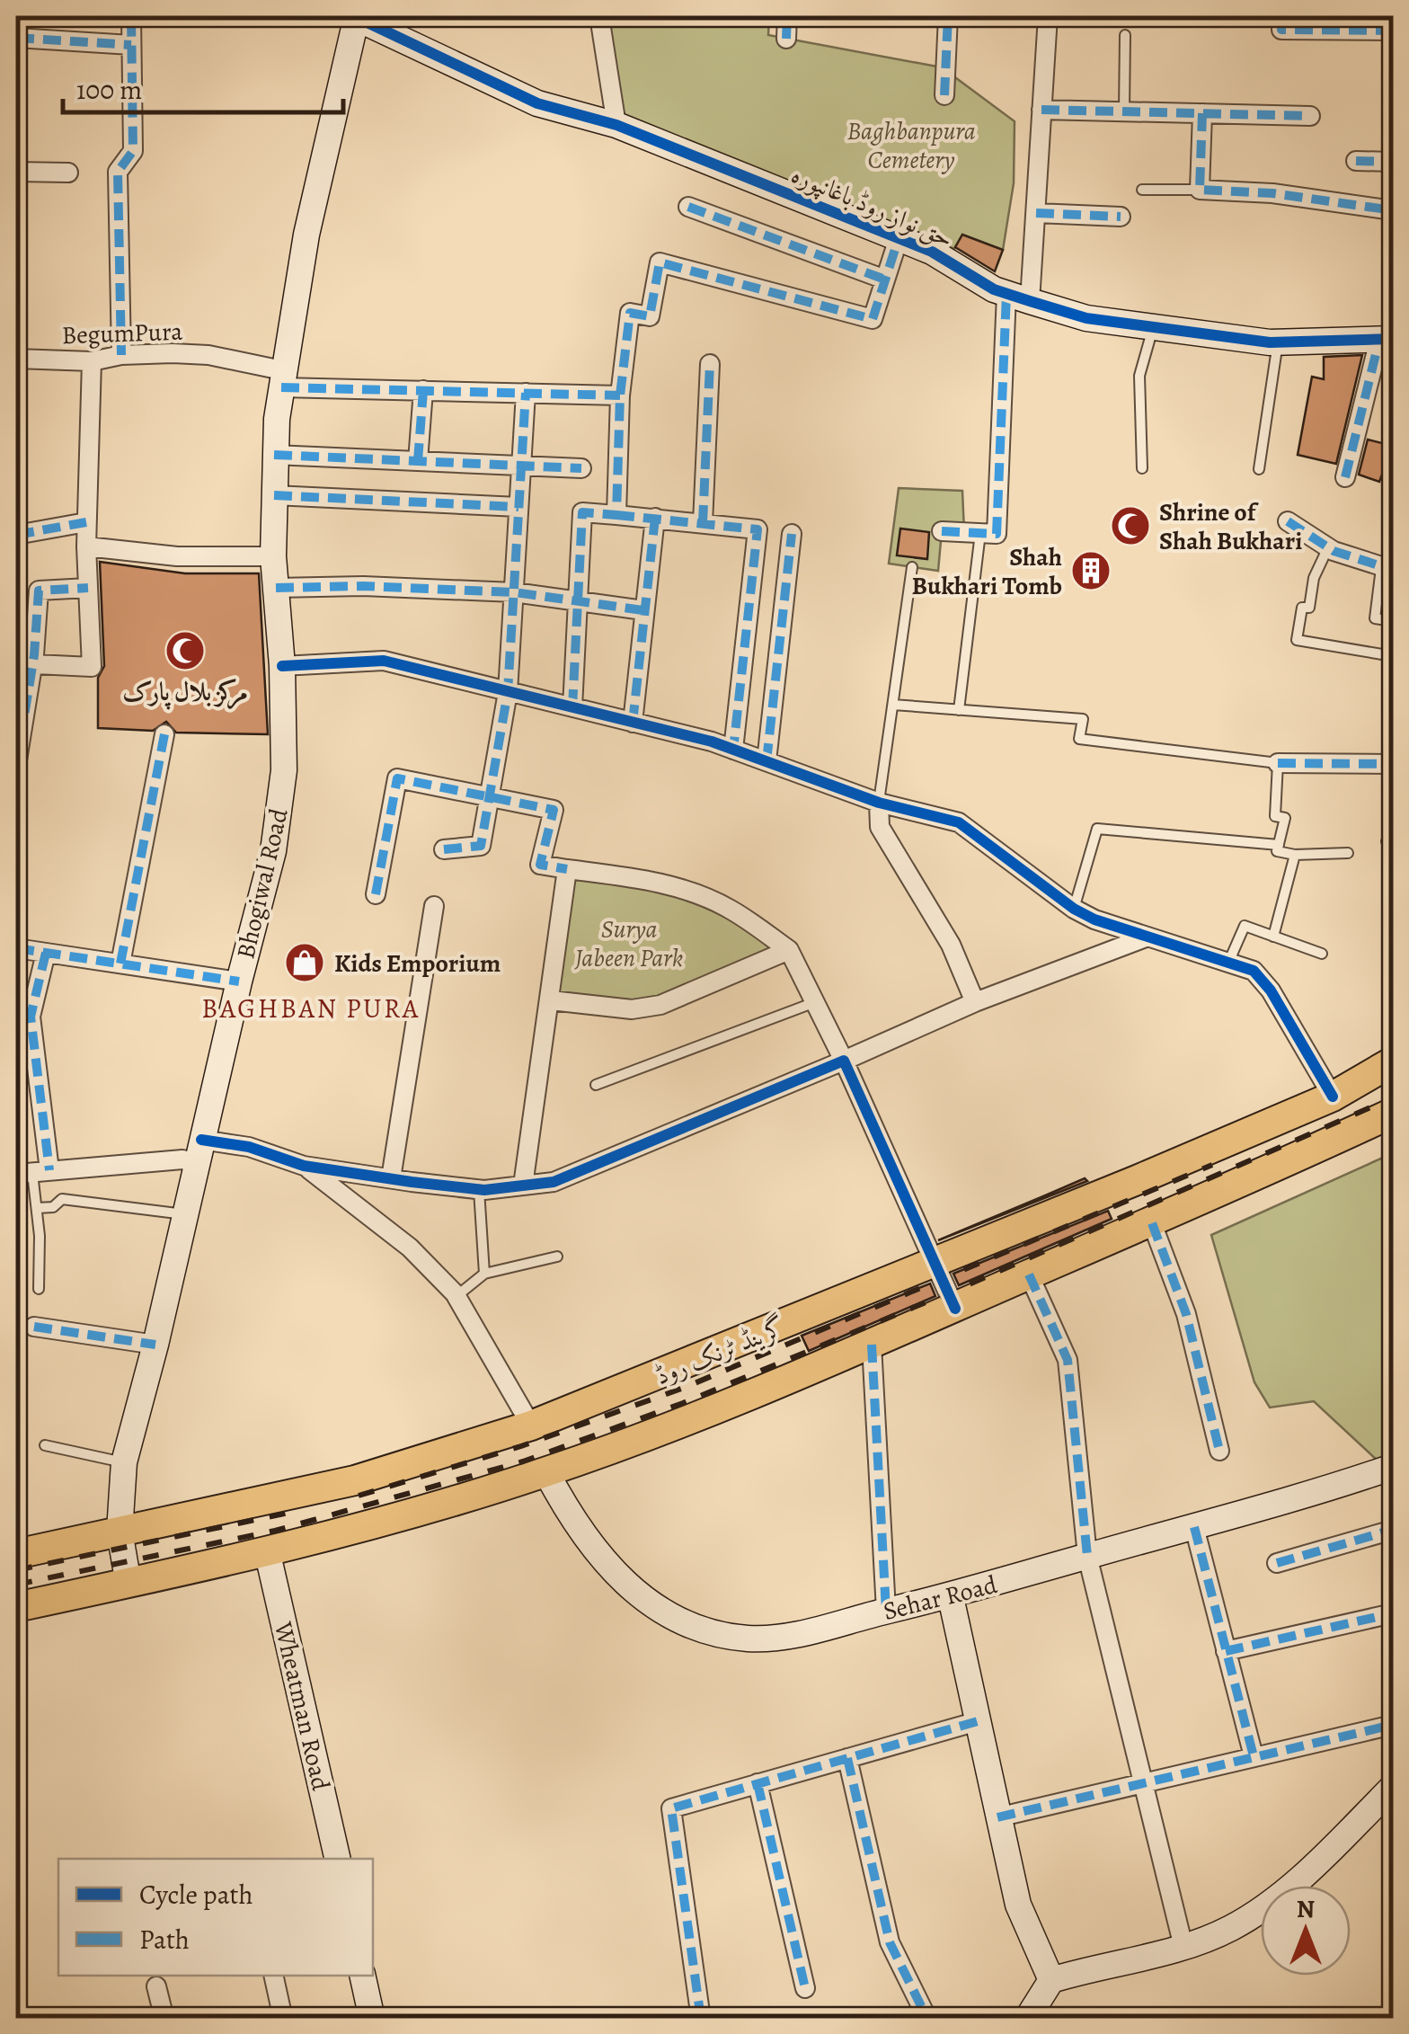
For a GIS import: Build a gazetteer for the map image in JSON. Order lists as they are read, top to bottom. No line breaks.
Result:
{"streets":{"main road":["گرینڈ ٹرنک روڈ"],"street":["حق نواز روڈ باغانپورہ","BegumPura","Bhogiwal Road","Sehar Road","Wheatman Road"]},"crossings":[["حق نواز روڈ باغانپورہ","Bhogiwal Road"],["BegumPura","Bhogiwal Road"],["Bhogiwal Road","گرینڈ ٹرنک روڈ"],["گرینڈ ٹرنک روڈ","Sehar Road"],["گرینڈ ٹرنک روڈ","Wheatman Road"]],"districts":["BAGHBAN PURA"],"parks":["Baghbanpura Cemetery","Surya Jabeen Park"],"places":{"mosque":["Shrine of Shah Bukhari","مرکز بلال پارک"],"building":["Shah Bukhari Tomb"],"shop":["Kids Emporium"]},"legend":["Cycle path","Path"],"scale_bar":"100 m","north":"top"}
